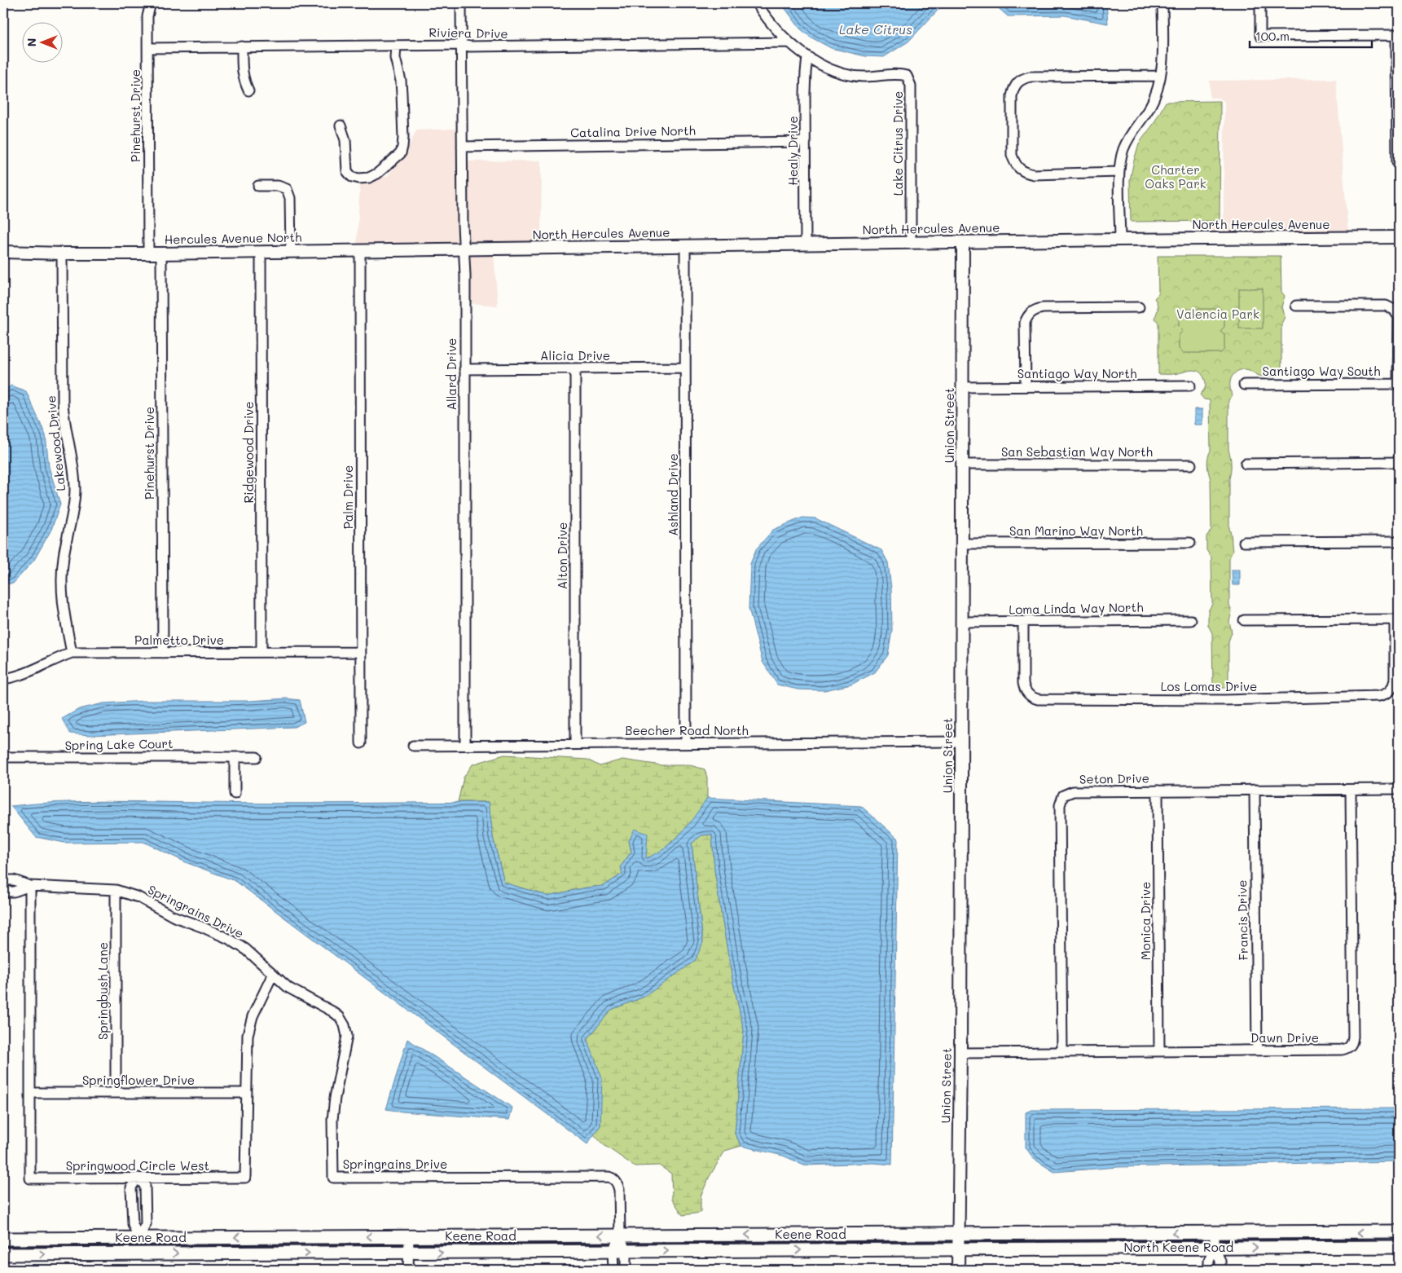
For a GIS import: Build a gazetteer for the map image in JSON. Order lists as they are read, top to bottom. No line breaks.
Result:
{"streets":{"main road":["Keene Road","North Keene Road"],"street":["Riviera Drive","Pinehurst Drive","Catalina Drive North","Lake Citrus Drive","Healy Drive","North Hercules Avenue","Hercules Avenue North","Alicia Drive","Santiago Way South","Allard Drive","Santiago Way North","Union Street","Lakewood Drive","Ridgewood Drive","San Sebastian Way North","Ashland Drive","Palm Drive","San Marino Way North","Alton Drive","Loma Linda Way North","Palmetto Drive","Los Lomas Drive","Beecher Road North","Spring Lake Court","Seton Drive","Springrains Drive","Francis Drive","Monica Drive","Springbush Lane","Dawn Drive","Springflower Drive","Springwood Circle West"]},"crossings":[["Riviera Drive","Pinehurst Drive"],["Riviera Drive","Lake Citrus Drive"],["Riviera Drive","Allard Drive"],["Pinehurst Drive","Hercules Avenue North"],["Pinehurst Drive","Palmetto Drive"],["Catalina Drive North","Healy Drive"],["Catalina Drive North","Allard Drive"],["Lake Citrus Drive","Healy Drive"],["Lake Citrus Drive","North Hercules Avenue"],["Healy Drive","North Hercules Avenue"],["North Hercules Avenue","Hercules Avenue North"],["North Hercules Avenue","Allard Drive"],["North Hercules Avenue","Union Street"],["North Hercules Avenue","Ashland Drive"],["Hercules Avenue North","Allard Drive"],["Hercules Avenue North","Lakewood Drive"],["Hercules Avenue North","Ridgewood Drive"],["Hercules Avenue North","Palm Drive"],["Alicia Drive","Allard Drive"],["Alicia Drive","Ashland Drive"],["Alicia Drive","Alton Drive"],["Allard Drive","Beecher Road North"],["Santiago Way North","Union Street"],["Union Street","San Sebastian Way North"],["Union Street","San Marino Way North"],["Union Street","Loma Linda Way North"],["Union Street","Beecher Road North"],["Union Street","Dawn Drive"],["Union Street","Keene Road"],["Union Street","North Keene Road"],["Lakewood Drive","Palmetto Drive"],["Ridgewood Drive","Palmetto Drive"],["Ashland Drive","Beecher Road North"],["Palm Drive","Palmetto Drive"],["Alton Drive","Beecher Road North"],["Loma Linda Way North","Los Lomas Drive"],["Seton Drive","Francis Drive"],["Seton Drive","Monica Drive"],["Seton Drive","Dawn Drive"],["Springrains Drive","Springbush Lane"],["Springrains Drive","Keene Road"],["Francis Drive","Dawn Drive"],["Monica Drive","Dawn Drive"],["Springbush Lane","Springflower Drive"],["Springflower Drive","Springwood Circle West"],["Keene Road","North Keene Road"]],"water":["Lake Citrus"],"parks":["Charter Oaks Park","Valencia Park"],"scale_bar":"100 m","north":"left"}
